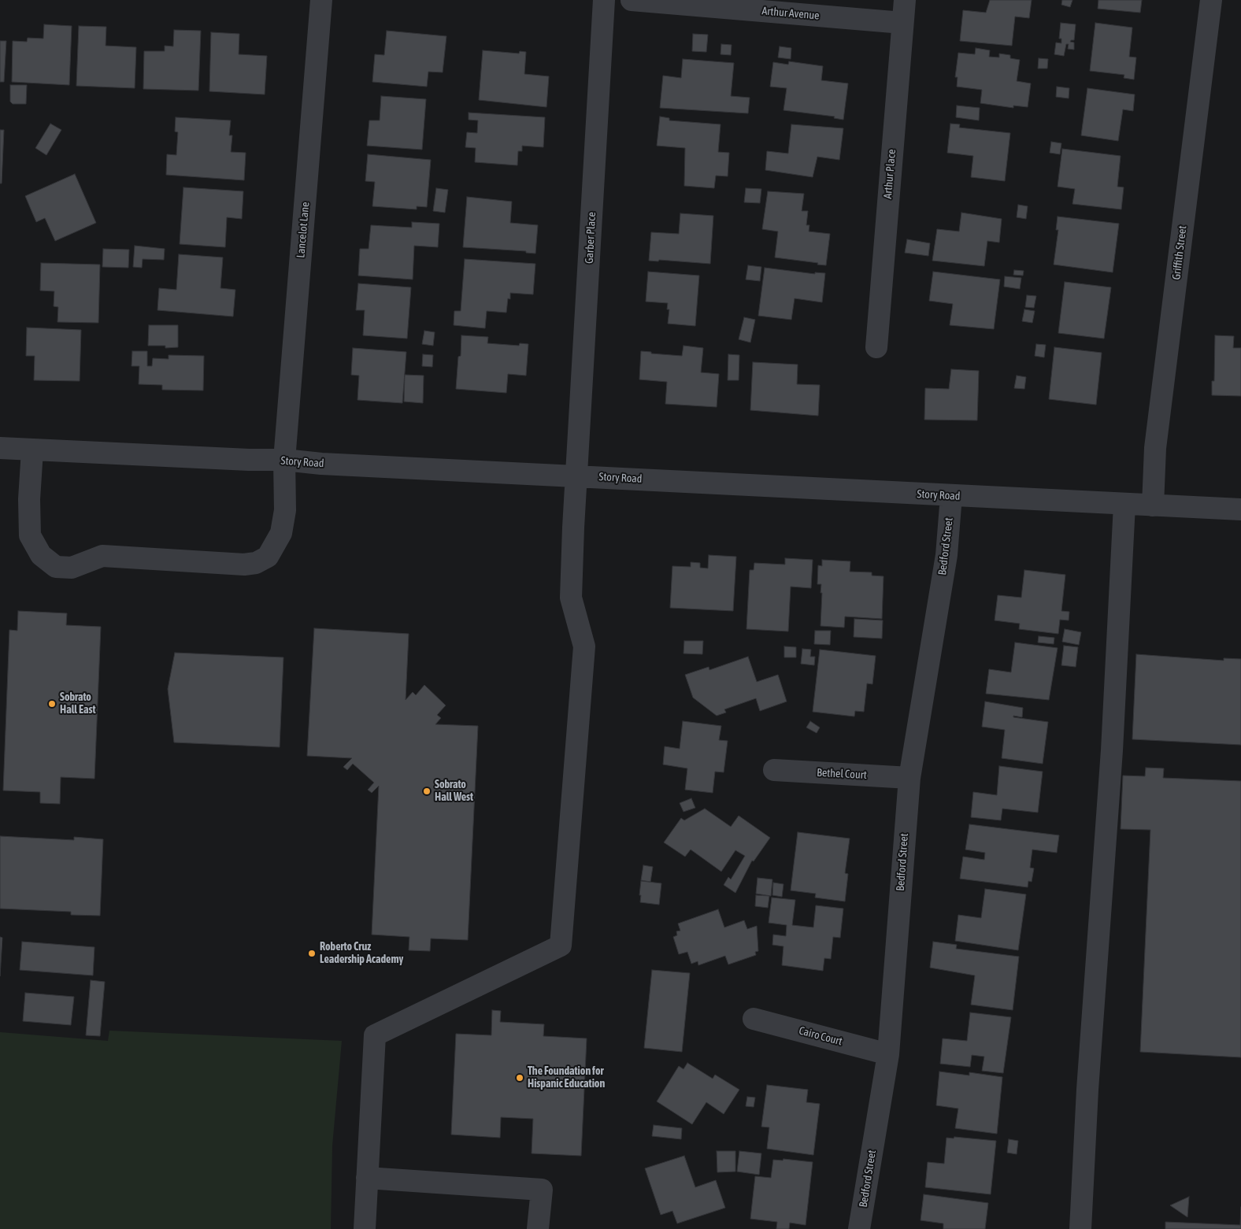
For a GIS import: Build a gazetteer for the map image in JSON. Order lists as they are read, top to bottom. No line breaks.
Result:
{"streets":{"street":["Arthur Avenue","Arthur Place","Lancelot Lane","Garber Place","Griffith Street","Story Road","Bedford Street","Bethel Court","Cairo Court"]},"crossings":[["Arthur Avenue","Arthur Place"],["Lancelot Lane","Story Road"],["Garber Place","Story Road"],["Griffith Street","Story Road"],["Story Road","Bedford Street"],["Bedford Street","Bethel Court"],["Bedford Street","Cairo Court"]],"places":["Sobrato Hall East","Sobrato Hall West","Roberto Cruz Leadership Academy","The Foundation for Hispanic Education"]}
